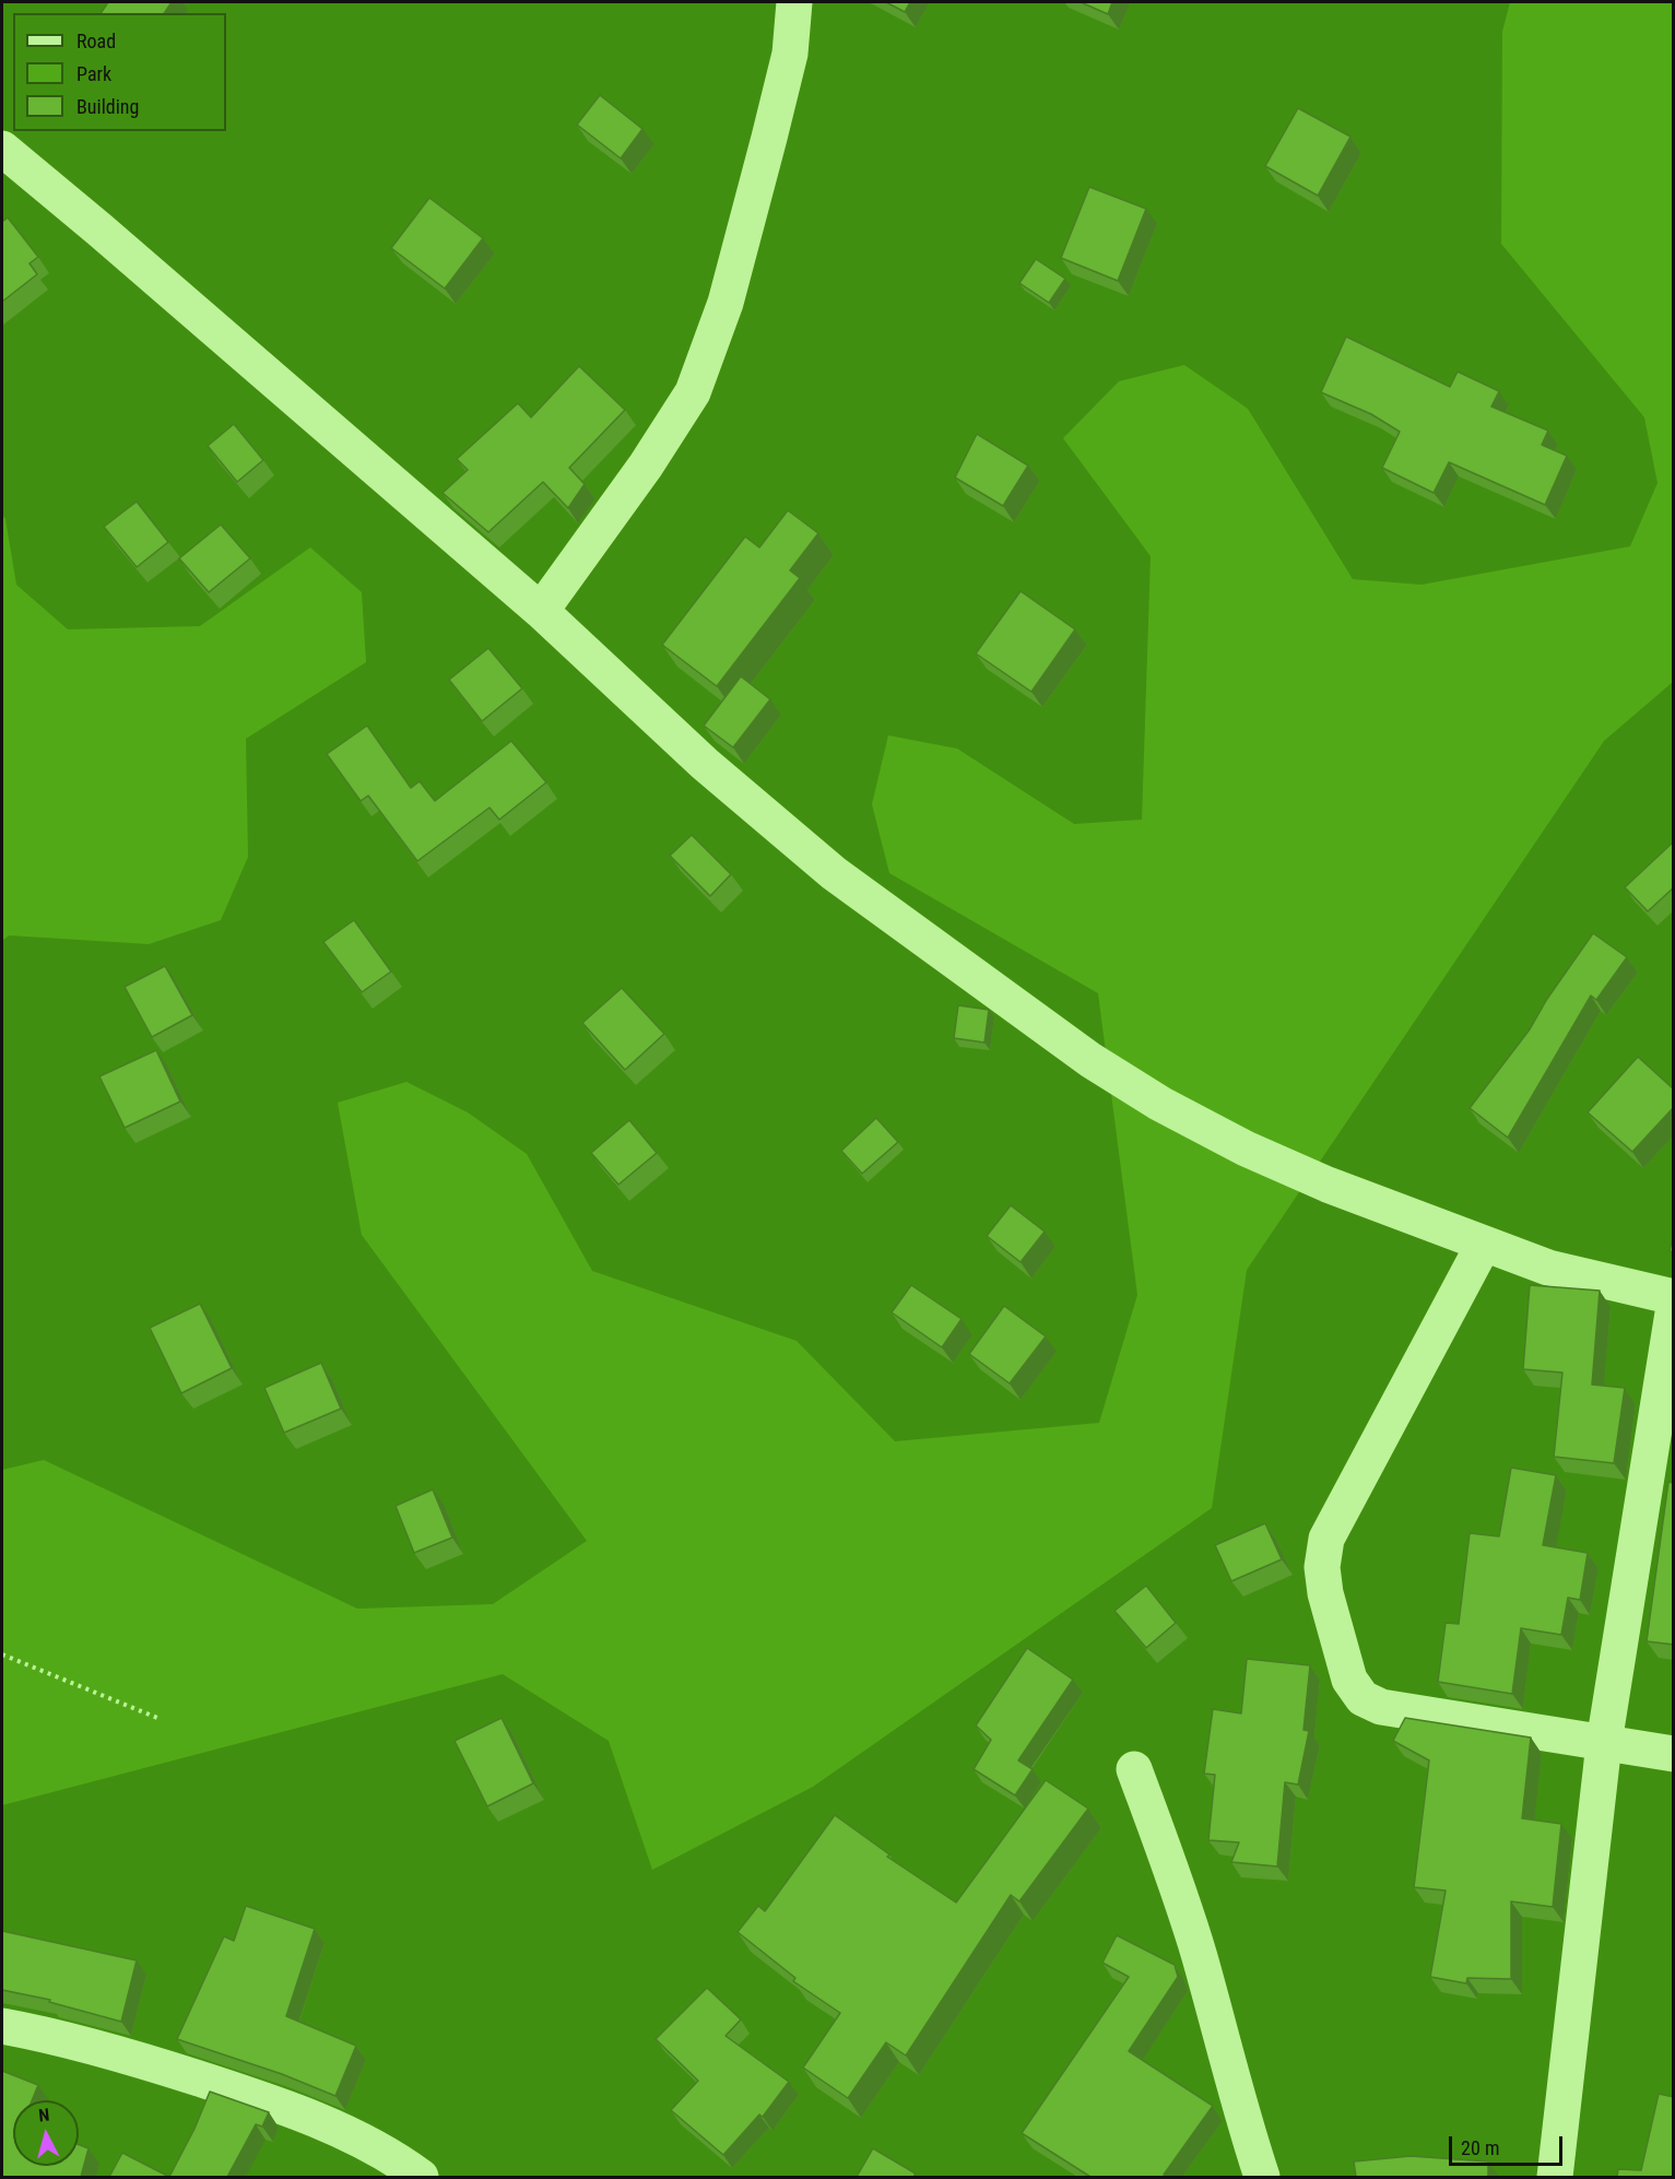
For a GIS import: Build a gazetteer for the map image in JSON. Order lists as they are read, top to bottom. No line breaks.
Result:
{"legend":["Road","Park","Building"],"scale_bar":"20 m","north":"top"}
